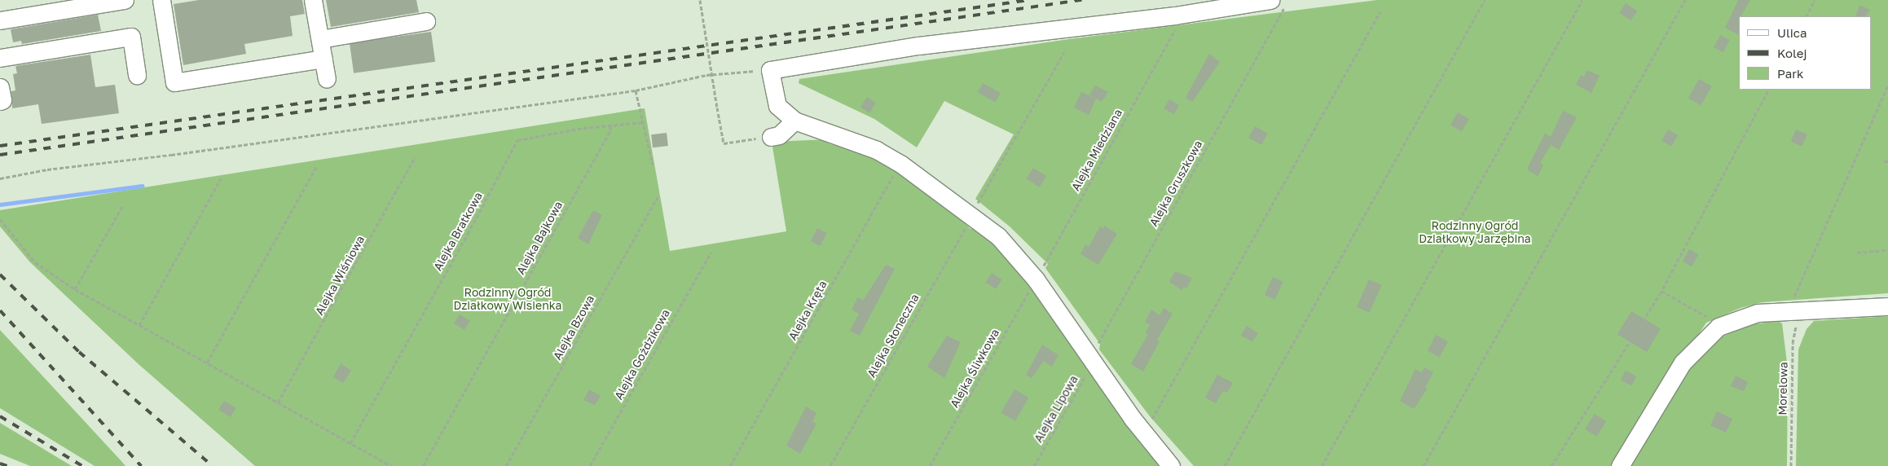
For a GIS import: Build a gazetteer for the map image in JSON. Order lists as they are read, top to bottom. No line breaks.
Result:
{"streets":{"path":["Alejka Miedziana","Alejka Gruszkowa","Alejka Bratkowa","Alejka Bajkowa","Alejka Wiśniowa","Alejka Kręta","Alejka Bzowa","Alejka Słoneczna","Alejka Gożdzikowa","Alejka Śliwkowa","Morelowa","Alejka Lipowa"]},"crossings":[["Alejka Miedziana","Alejka Śliwkowa"],["Alejka Gruszkowa","Alejka Lipowa"],["Alejka Bratkowa","Alejka Bajkowa"]],"parks":["Rodzinny Ogród Działkowy Jarzębina","Rodzinny Ogród Działkowy Wisienka"],"legend":["Ulica","Kolej","Park"]}
